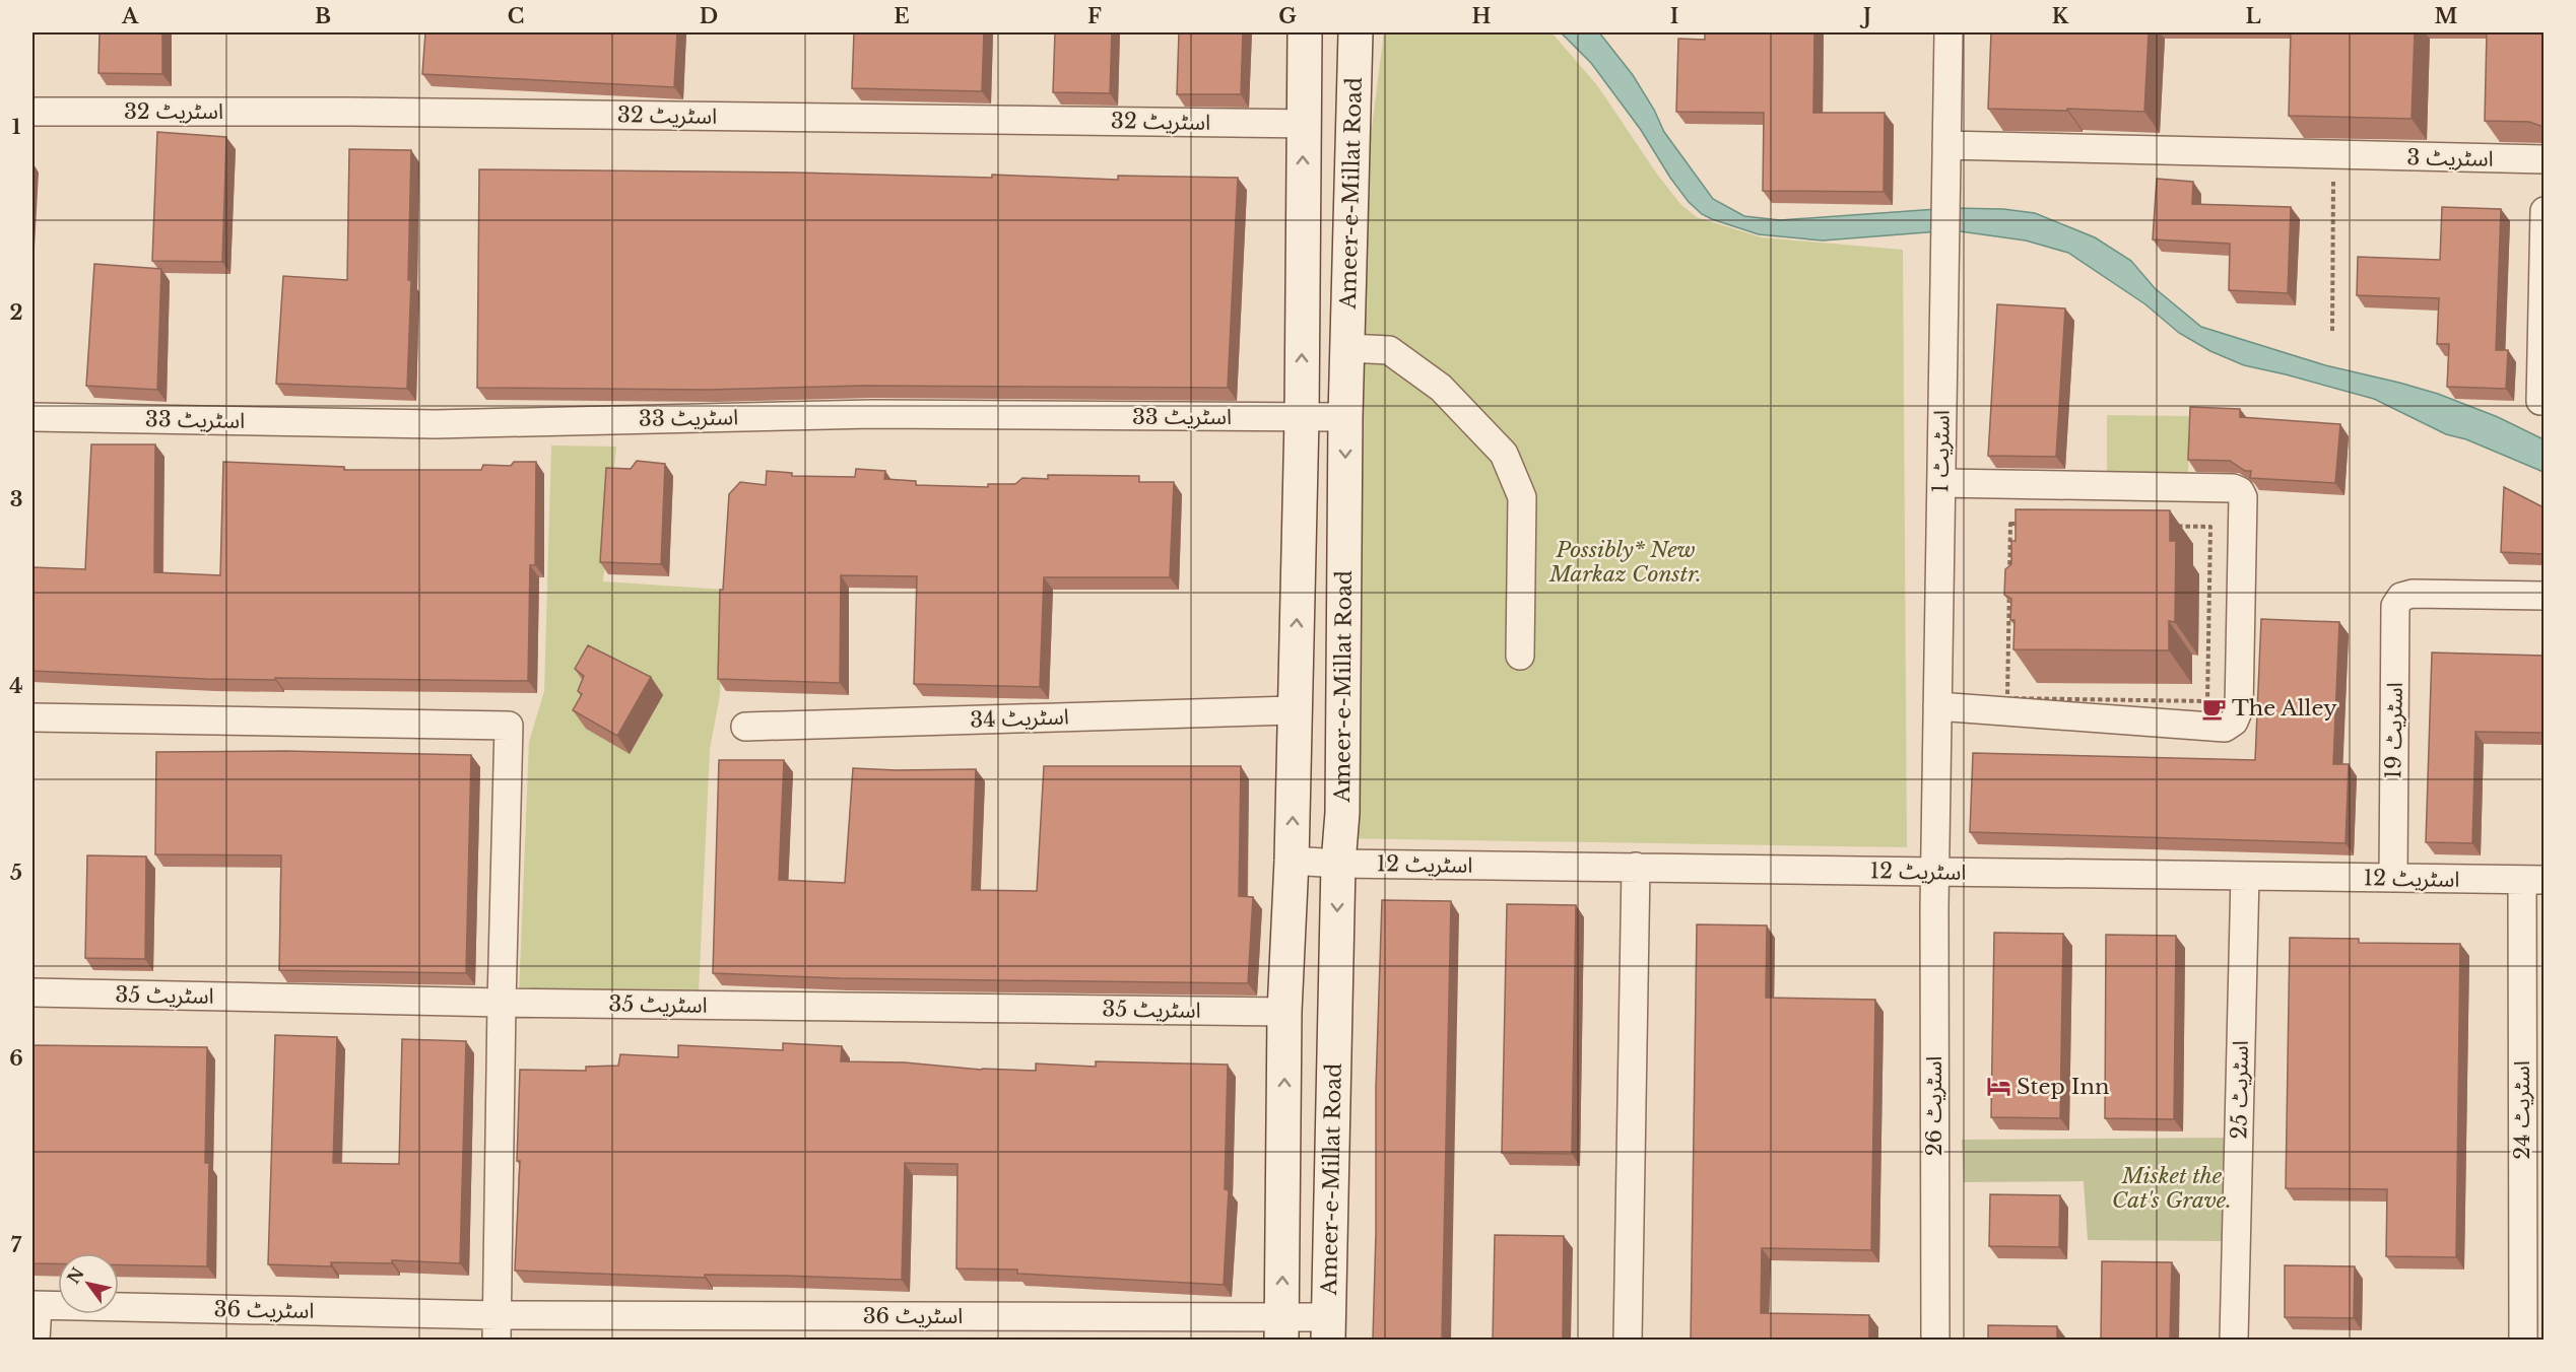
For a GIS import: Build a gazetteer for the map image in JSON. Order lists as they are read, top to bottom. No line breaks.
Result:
{"streets":{"main road":["Ameer-e-Millat Road"],"street":["اسٹریٹ 32","اسٹریٹ 3","اسٹریٹ 33","اسٹریٹ 1","اسٹریٹ 34","اسٹریٹ 19","اسٹریٹ 12","اسٹریٹ 35","اسٹریٹ 25","اسٹریٹ 26","اسٹریٹ 24","اسٹریٹ 36"]},"crossings":[["اسٹریٹ 3","اسٹریٹ 1"],["Ameer-e-Millat Road","اسٹریٹ 33"],["Ameer-e-Millat Road","اسٹریٹ 12"],["Ameer-e-Millat Road","اسٹریٹ 36"],["اسٹریٹ 1","اسٹریٹ 12"],["اسٹریٹ 1","اسٹریٹ 26"],["اسٹریٹ 19","اسٹریٹ 12"],["اسٹریٹ 12","اسٹریٹ 25"],["اسٹریٹ 12","اسٹریٹ 26"],["اسٹریٹ 12","اسٹریٹ 24"]],"parks":["Possibly* New Markaz Constr.","Misket the Cat's Grave."],"places":{"cafe":["The Alley"],"hotel":["Step Inn"]},"north":"top left","grid":{"columns":["A","B","C","D","E","F","G","H","I","J","K","L","M"],"rows":["1","2","3","4","5","6","7"]}}
